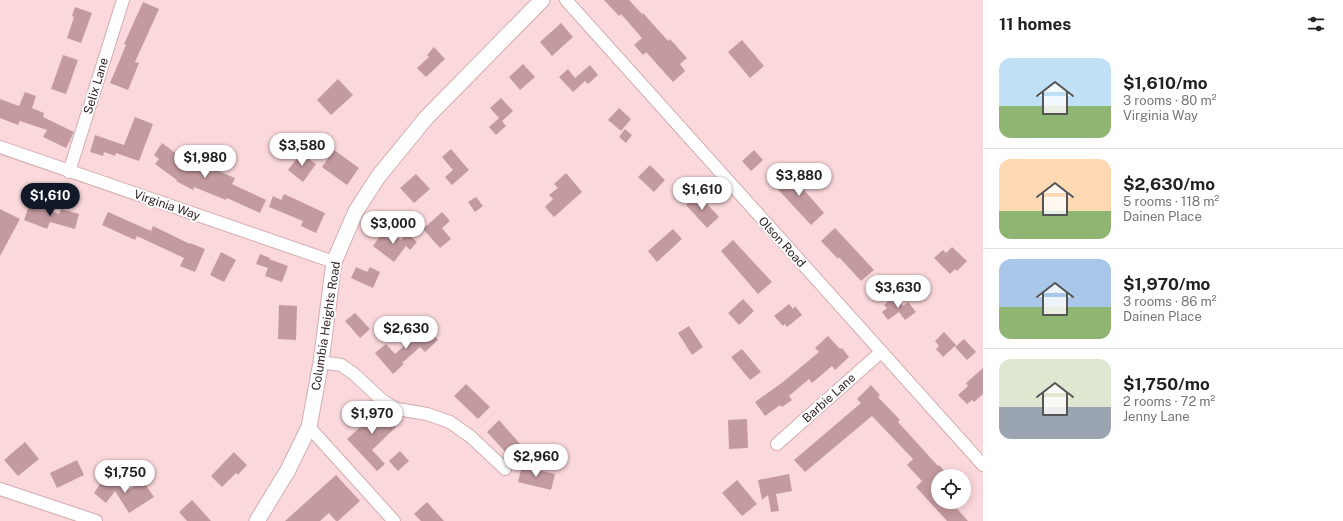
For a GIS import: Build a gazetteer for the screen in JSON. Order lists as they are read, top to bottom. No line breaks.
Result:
{"streets":{"street":["Selix Lane","Virginia Way","Olson Road","Columbia Heights Road","Barbie Lane"]},"crossings":[["Selix Lane","Virginia Way"],["Virginia Way","Columbia Heights Road"],["Olson Road","Barbie Lane"]],"page":{"heading":"11 homes","list":[{"name":"$1,610/mo","note":"3 rooms · 80 m² · Virginia Way"},{"name":"$2,630/mo","note":"5 rooms · 118 m² · Dainen Place"},{"name":"$1,970/mo","note":"3 rooms · 86 m² · Dainen Place"},{"name":"$1,750/mo","note":"2 rooms · 72 m² · Jenny Lane"}],"price":["$3,580","$1,980","$3,880","$1,610","$1,610","$3,000","$3,630","$2,630","$1,970","$2,960","$1,750"]}}
